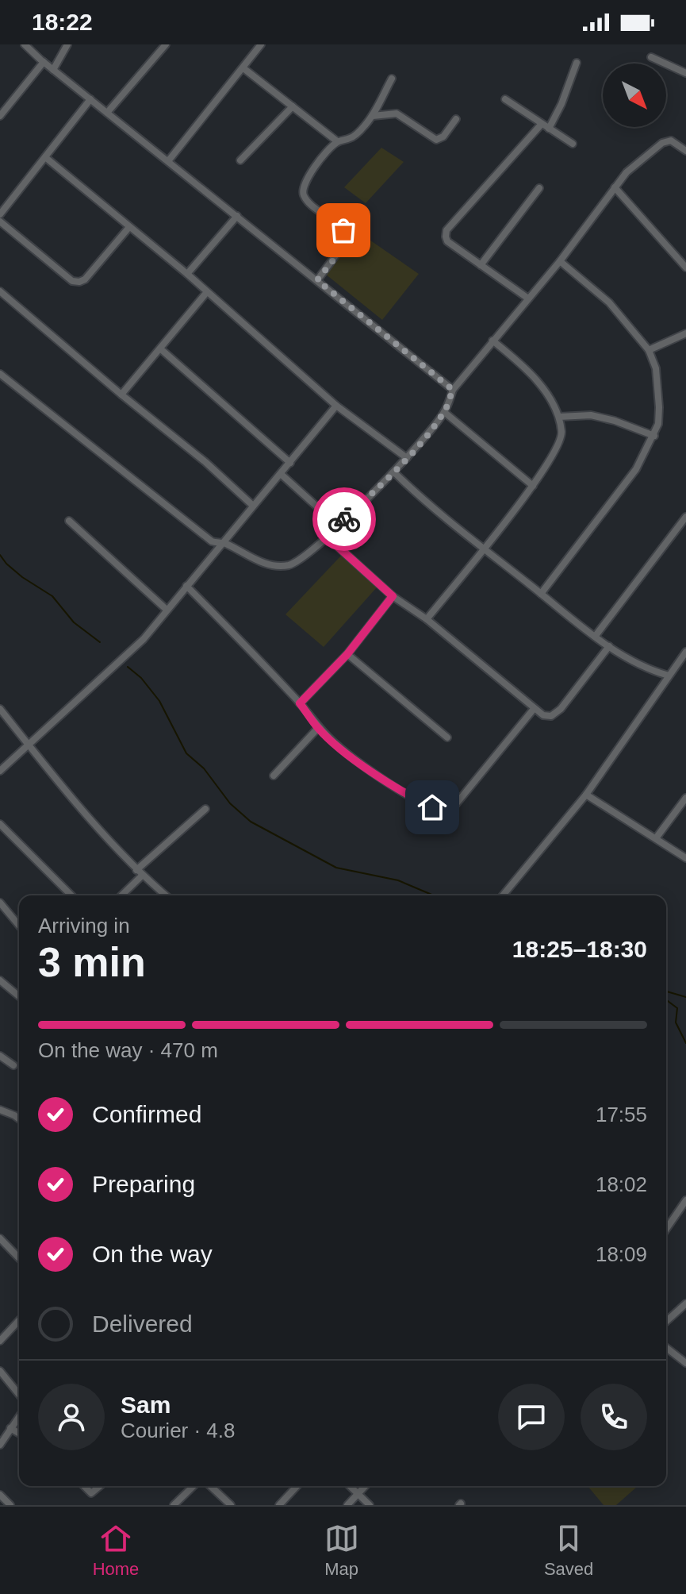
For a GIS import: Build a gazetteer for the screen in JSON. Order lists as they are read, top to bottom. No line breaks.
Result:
{"north":"bottom right","page":{"status":"18:22","heading":["3 min","Arriving in","18:25–18:30"],"panel":["Sam","Courier · 4.8"],"bar":"On the way · 470 m","list":[["Confirmed","17:55"],["Preparing","18:02"],["On the way","18:09"],"Delivered"],"tabs":["Home","Map","Saved"]}}
